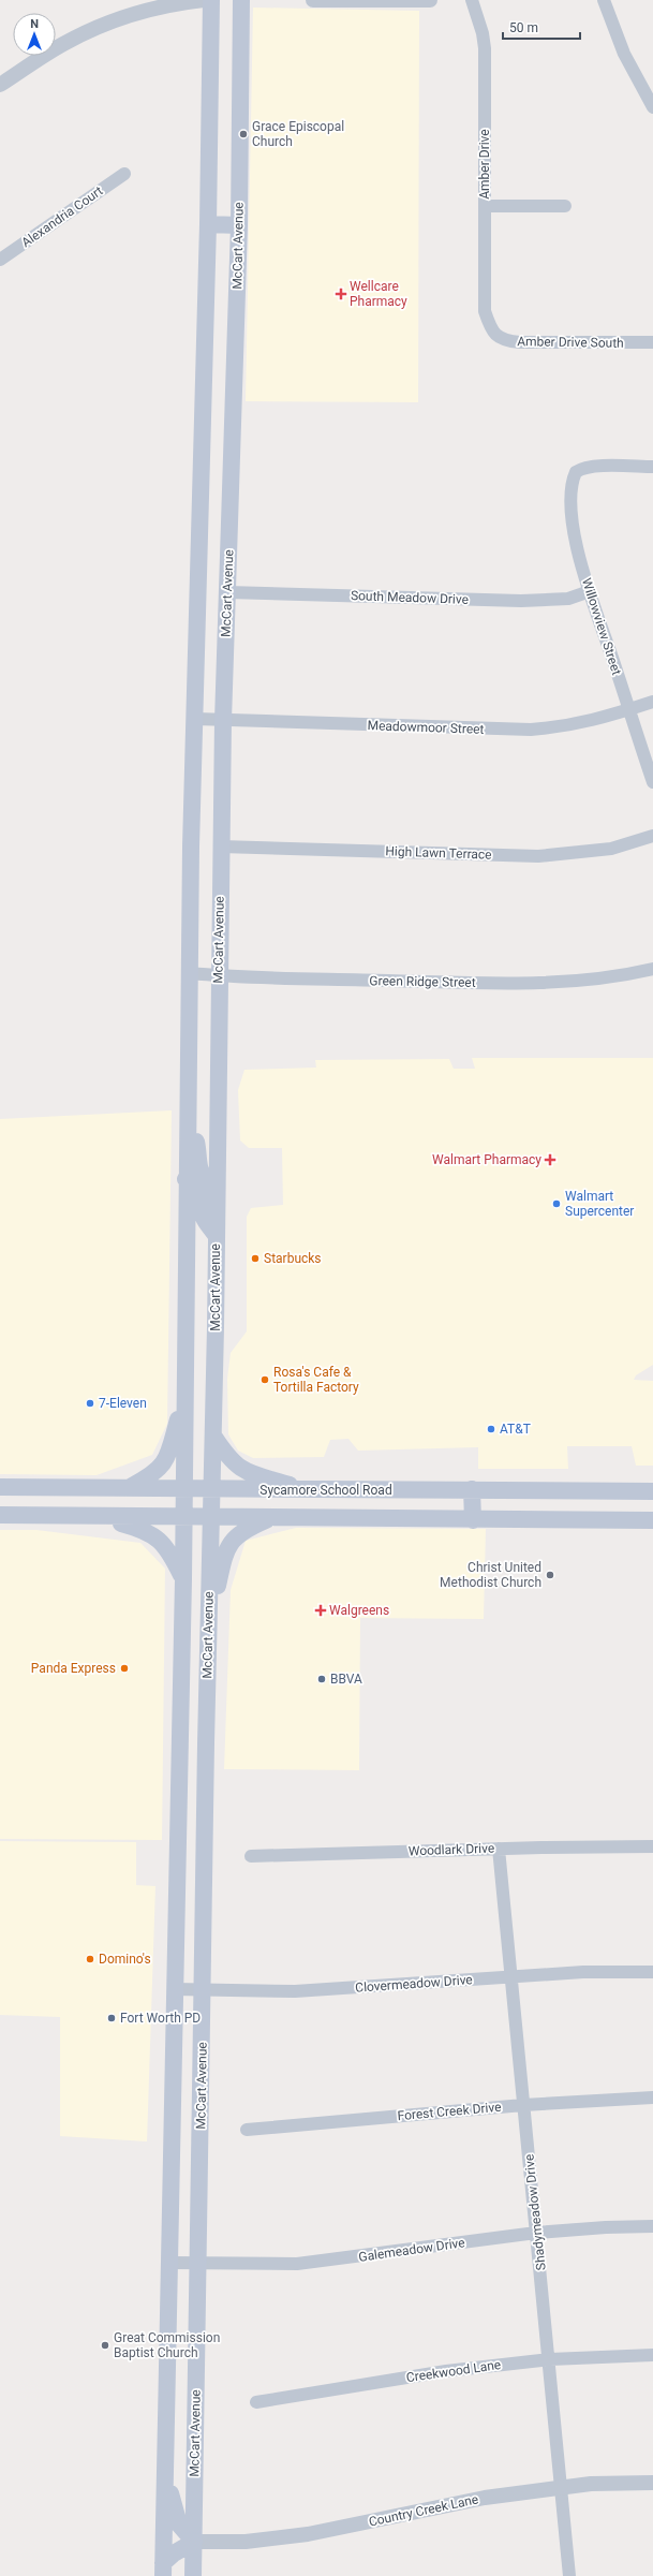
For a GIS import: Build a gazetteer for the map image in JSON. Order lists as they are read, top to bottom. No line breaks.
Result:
{"streets":{"main road":["McCart Avenue","Sycamore School Road"],"street":["Amber Drive","Alexandria Court","Amber Drive South","South Meadow Drive","Willowview Street","Meadowmoor Street","High Lawn Terrace","Green Ridge Street","Woodlark Drive","Clovermeadow Drive","Forest Creek Drive","Shadymeadow Drive","Galemeadow Drive","Creekwood Lane","Country Creek Lane"]},"crossings":[["Amber Drive","Amber Drive South"],["McCart Avenue","South Meadow Drive"],["McCart Avenue","Meadowmoor Street"],["McCart Avenue","High Lawn Terrace"],["McCart Avenue","Green Ridge Street"],["McCart Avenue","Sycamore School Road"],["McCart Avenue","Clovermeadow Drive"],["McCart Avenue","Galemeadow Drive"],["McCart Avenue","Country Creek Lane"],["South Meadow Drive","Willowview Street"],["Willowview Street","Meadowmoor Street"],["Woodlark Drive","Shadymeadow Drive"],["Clovermeadow Drive","Shadymeadow Drive"],["Forest Creek Drive","Shadymeadow Drive"],["Shadymeadow Drive","Galemeadow Drive"],["Shadymeadow Drive","Creekwood Lane"],["Shadymeadow Drive","Country Creek Lane"]],"places":{"other":["Grace Episcopal Church","Walmart Supercenter","Starbucks","Rosa's Cafe & Tortilla Factory","7-Eleven","AT&T","Christ United Methodist Church","Panda Express","BBVA","Domino's","Fort Worth PD","Great Commission Baptist Church"],"health":["Wellcare Pharmacy","Walmart Pharmacy","Walgreens"]},"scale_bar":"50 m","north":"top"}
